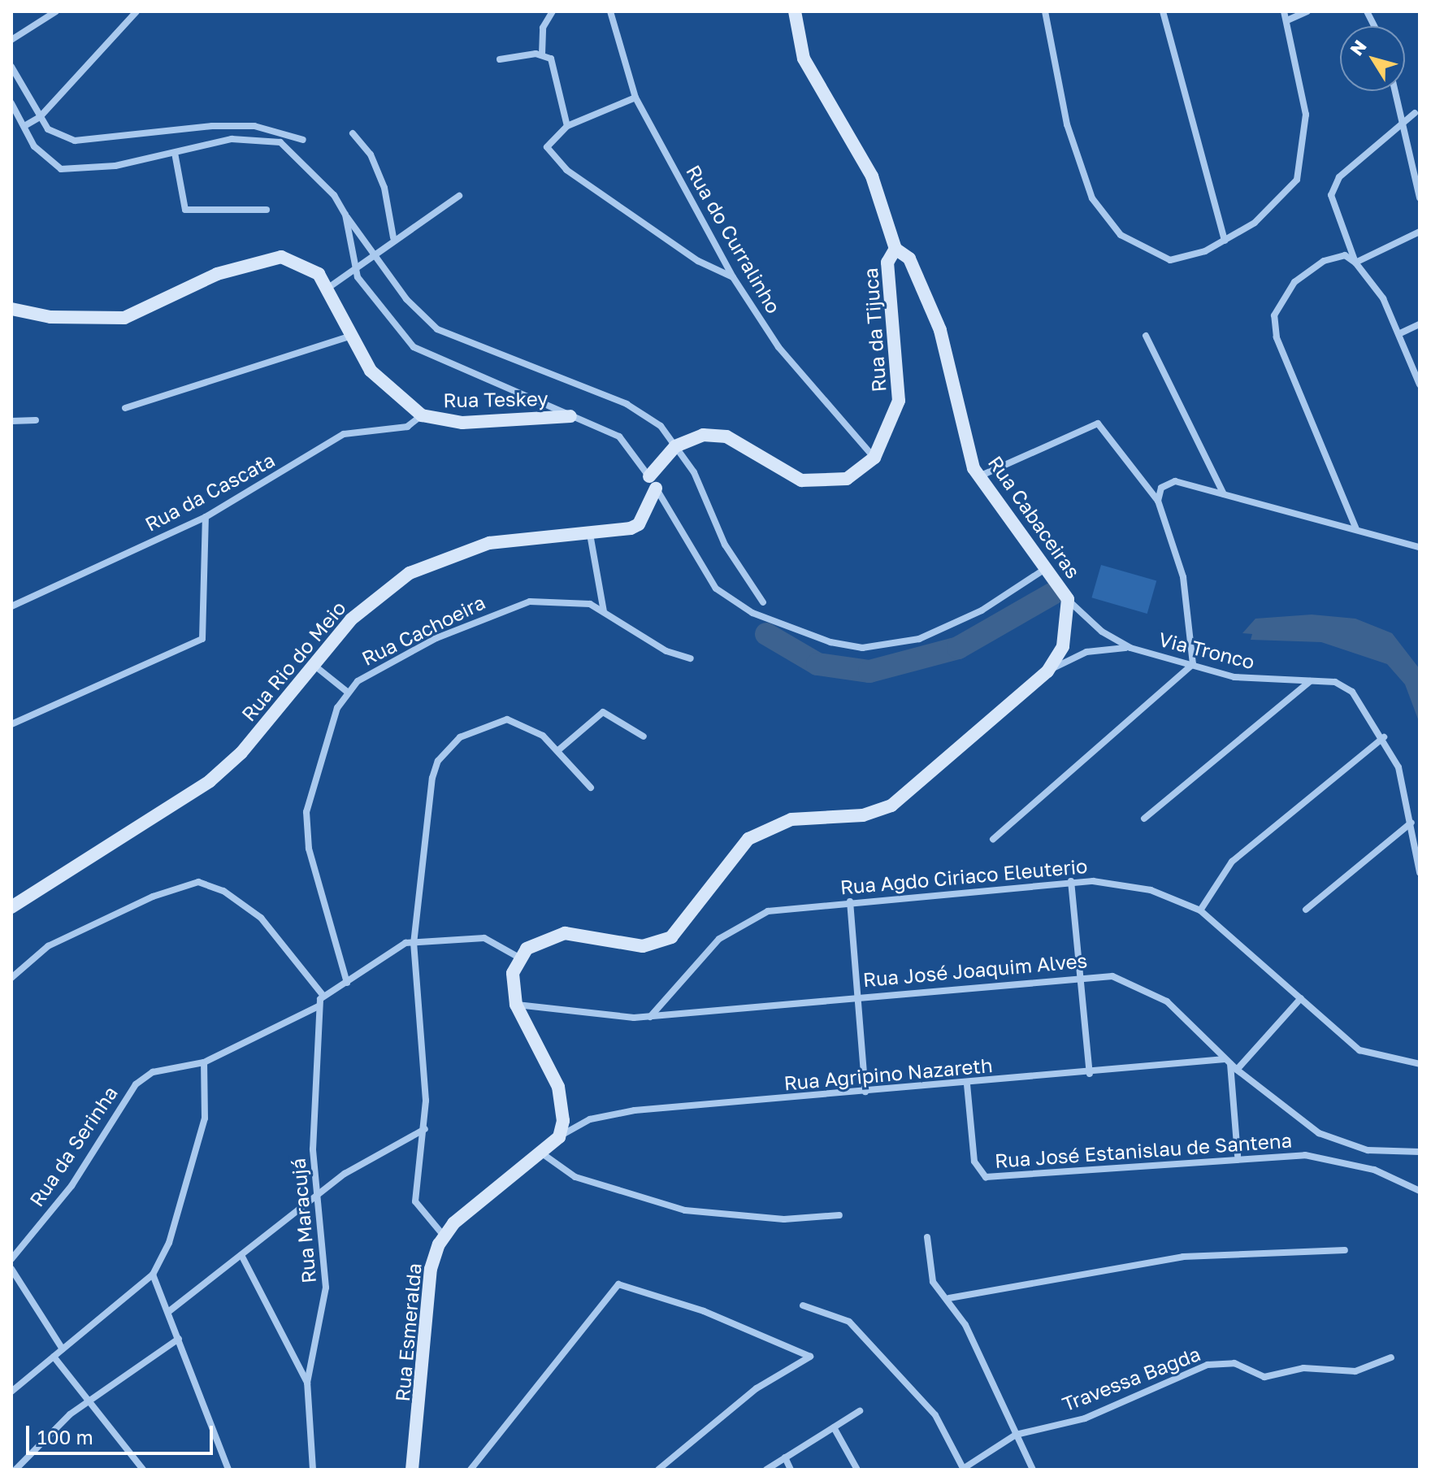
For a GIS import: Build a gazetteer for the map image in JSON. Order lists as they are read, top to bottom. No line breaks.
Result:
{"streets":{"main road":["Rua da Tijuca","Rua Teskey","Rua Cabaceiras","Rua Rio do Meio","Rua Esmeralda"],"street":["Rua do Curralinho","Rua da Cascata","Rua Cachoeira","Via Tronco","Rua Agdo Ciriaco Eleuterio","Rua José Joaquim Alves","Rua Agripino Nazareth","Rua da Serinha","Rua José Estanislau de Santena","Rua Maracujá","Travessa Bagda"]},"crossings":[["Rua do Curralinho","Rua da Tijuca"],["Rua da Tijuca","Rua Cabaceiras"],["Rua da Tijuca","Rua Rio do Meio"],["Rua Teskey","Rua da Cascata"],["Rua Cabaceiras","Via Tronco"],["Rua Agdo Ciriaco Eleuterio","Rua José Joaquim Alves"],["Rua José Joaquim Alves","Rua Agripino Nazareth"],["Rua Agripino Nazareth","Rua José Estanislau de Santena"],["Rua da Serinha","Rua Maracujá"]],"scale_bar":"100 m","north":"top left"}
